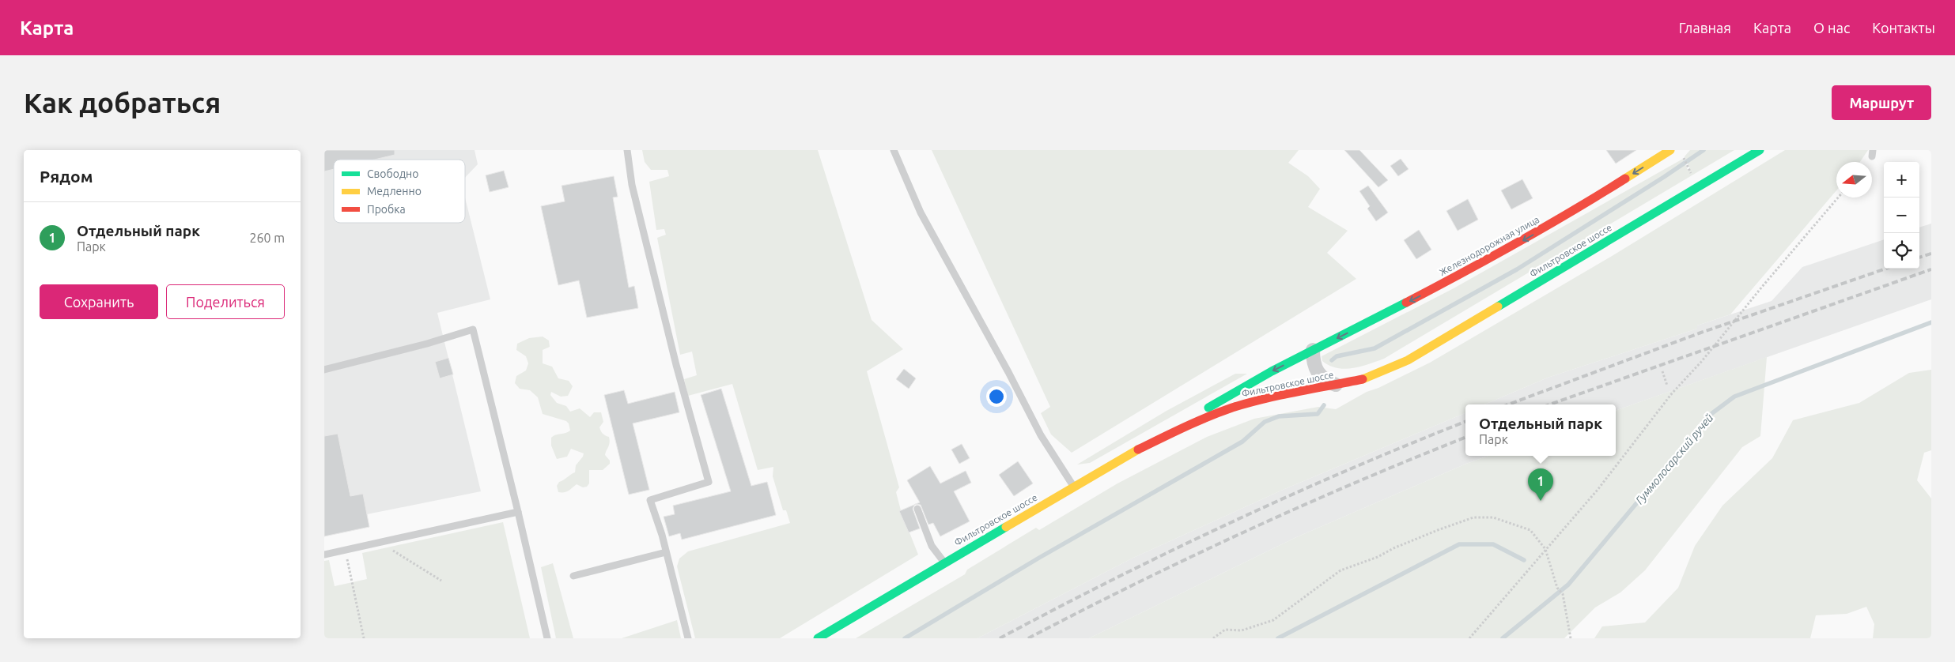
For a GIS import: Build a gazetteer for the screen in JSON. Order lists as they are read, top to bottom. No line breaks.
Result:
{"streets":{"main road":["Железнодорожная улица","Фильтровское шоссе"]},"crossings":[["Железнодорожная улица","Фильтровское шоссе"]],"one_way":["Железнодорожная улица"],"water":["Гуммолосарский ручей"],"legend":["Свободно","Медленно","Пробка"],"north":"left","page":{"header":"Карта","nav":["Главная","Карта","О нас","Контакты"],"buttons":["Маршрут",["Сохранить","Поделиться"]],"title":"Как добраться","heading":"Рядом","map_buttons":["+","−"],"list":[{"mark":"1","name":"Отдельный парк","note":"Парк","value":"260 m"}],"popup":["Отдельный парк","Парк"],"pins":"1"}}
